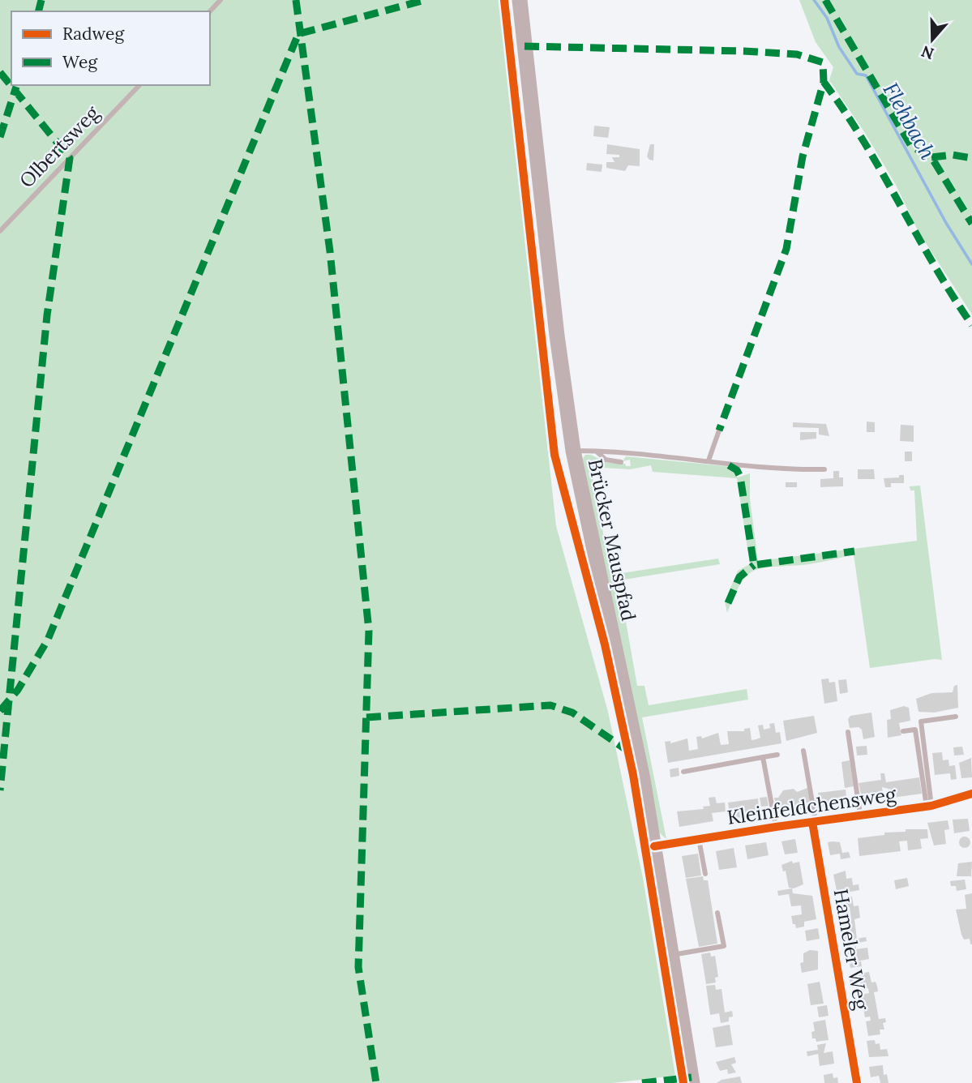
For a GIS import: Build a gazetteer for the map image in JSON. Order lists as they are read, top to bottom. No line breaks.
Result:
{"streets":{"main road":["Brücker Mauspfad"],"street":["Kleinfeldchensweg","Hameler Weg"],"lane":["Olbertsweg"]},"crossings":[["Brücker Mauspfad","Kleinfeldchensweg"],["Kleinfeldchensweg","Hameler Weg"]],"water":["Flehbach"],"legend":["Radweg","Weg"],"north":"bottom"}
